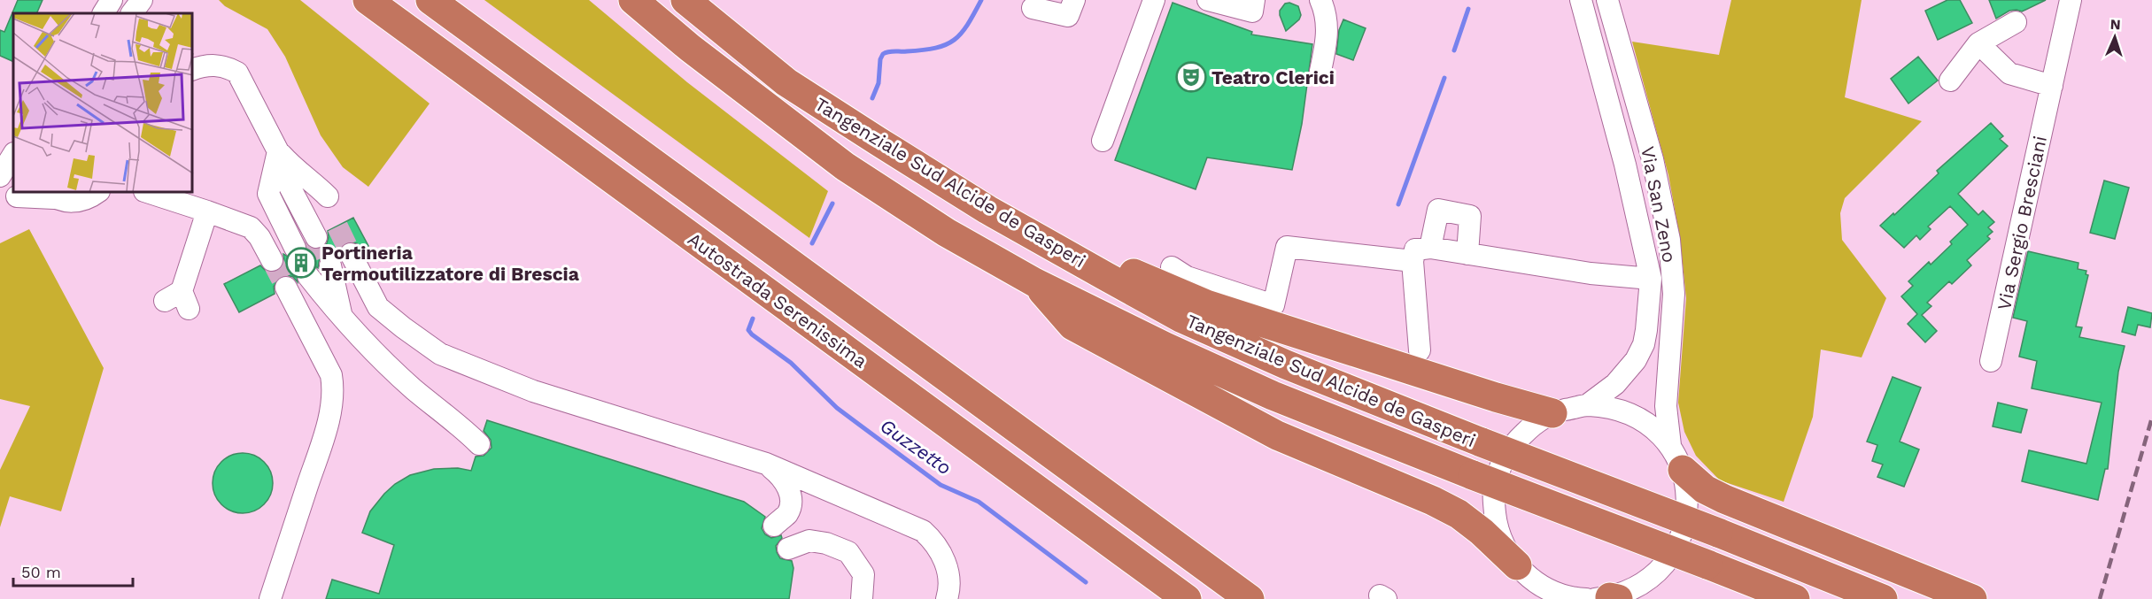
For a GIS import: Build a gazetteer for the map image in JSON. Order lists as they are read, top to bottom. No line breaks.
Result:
{"streets":{"highway":["Tangenziale Sud Alcide de Gasperi","Autostrada Serenissima"],"street":["Via San Zeno","Via Sergio Bresciani"]},"water":["Guzzetto"],"places":{"theatre":["Teatro Clerici"],"building":["Portineria Termoutilizzatore di Brescia"]},"scale_bar":"50 m","north":"top"}
